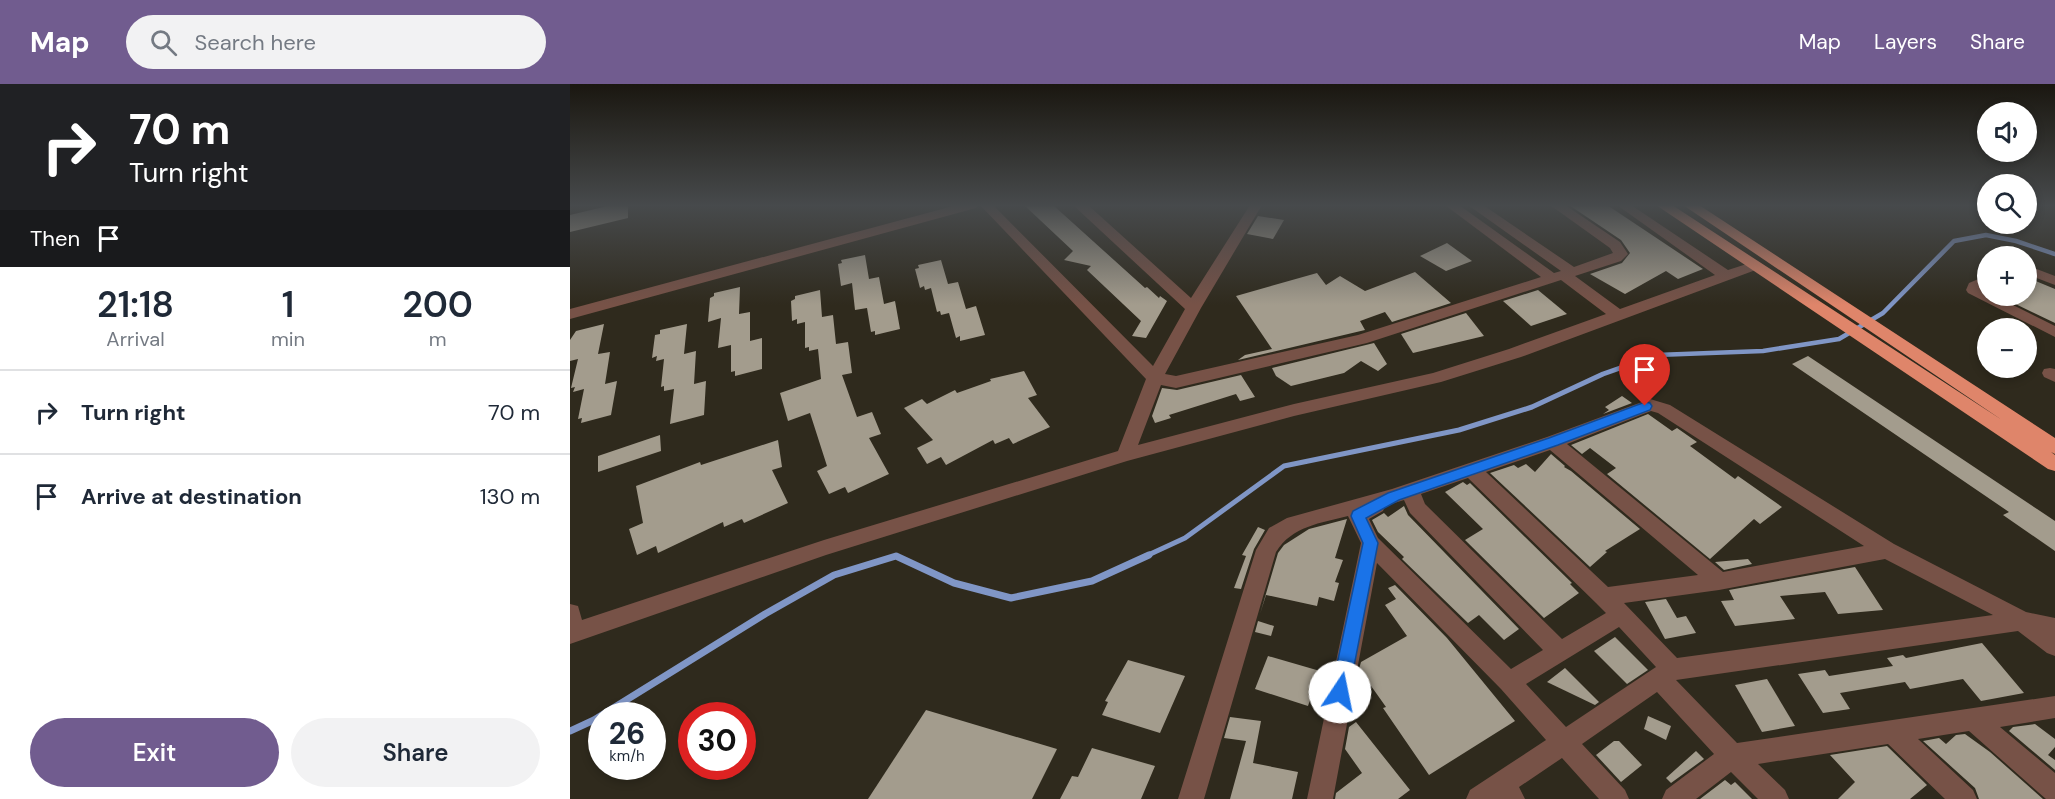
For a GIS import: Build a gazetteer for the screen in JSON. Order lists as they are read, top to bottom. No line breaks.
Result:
{"page":{"header":"Map","search":"Search here","nav":["Map","Layers","Share"],"turn":["70 m","Turn right"],"map_buttons":["+","−"],"then":"Then","eta":["21:18","Arrival","1","min","200","m"],"list":[{"name":"Turn right","value":"70 m"},{"name":"Arrive at destination","value":"130 m"}],"speed":"26 km/h","limit":"30","buttons":["Exit","Share"]}}
